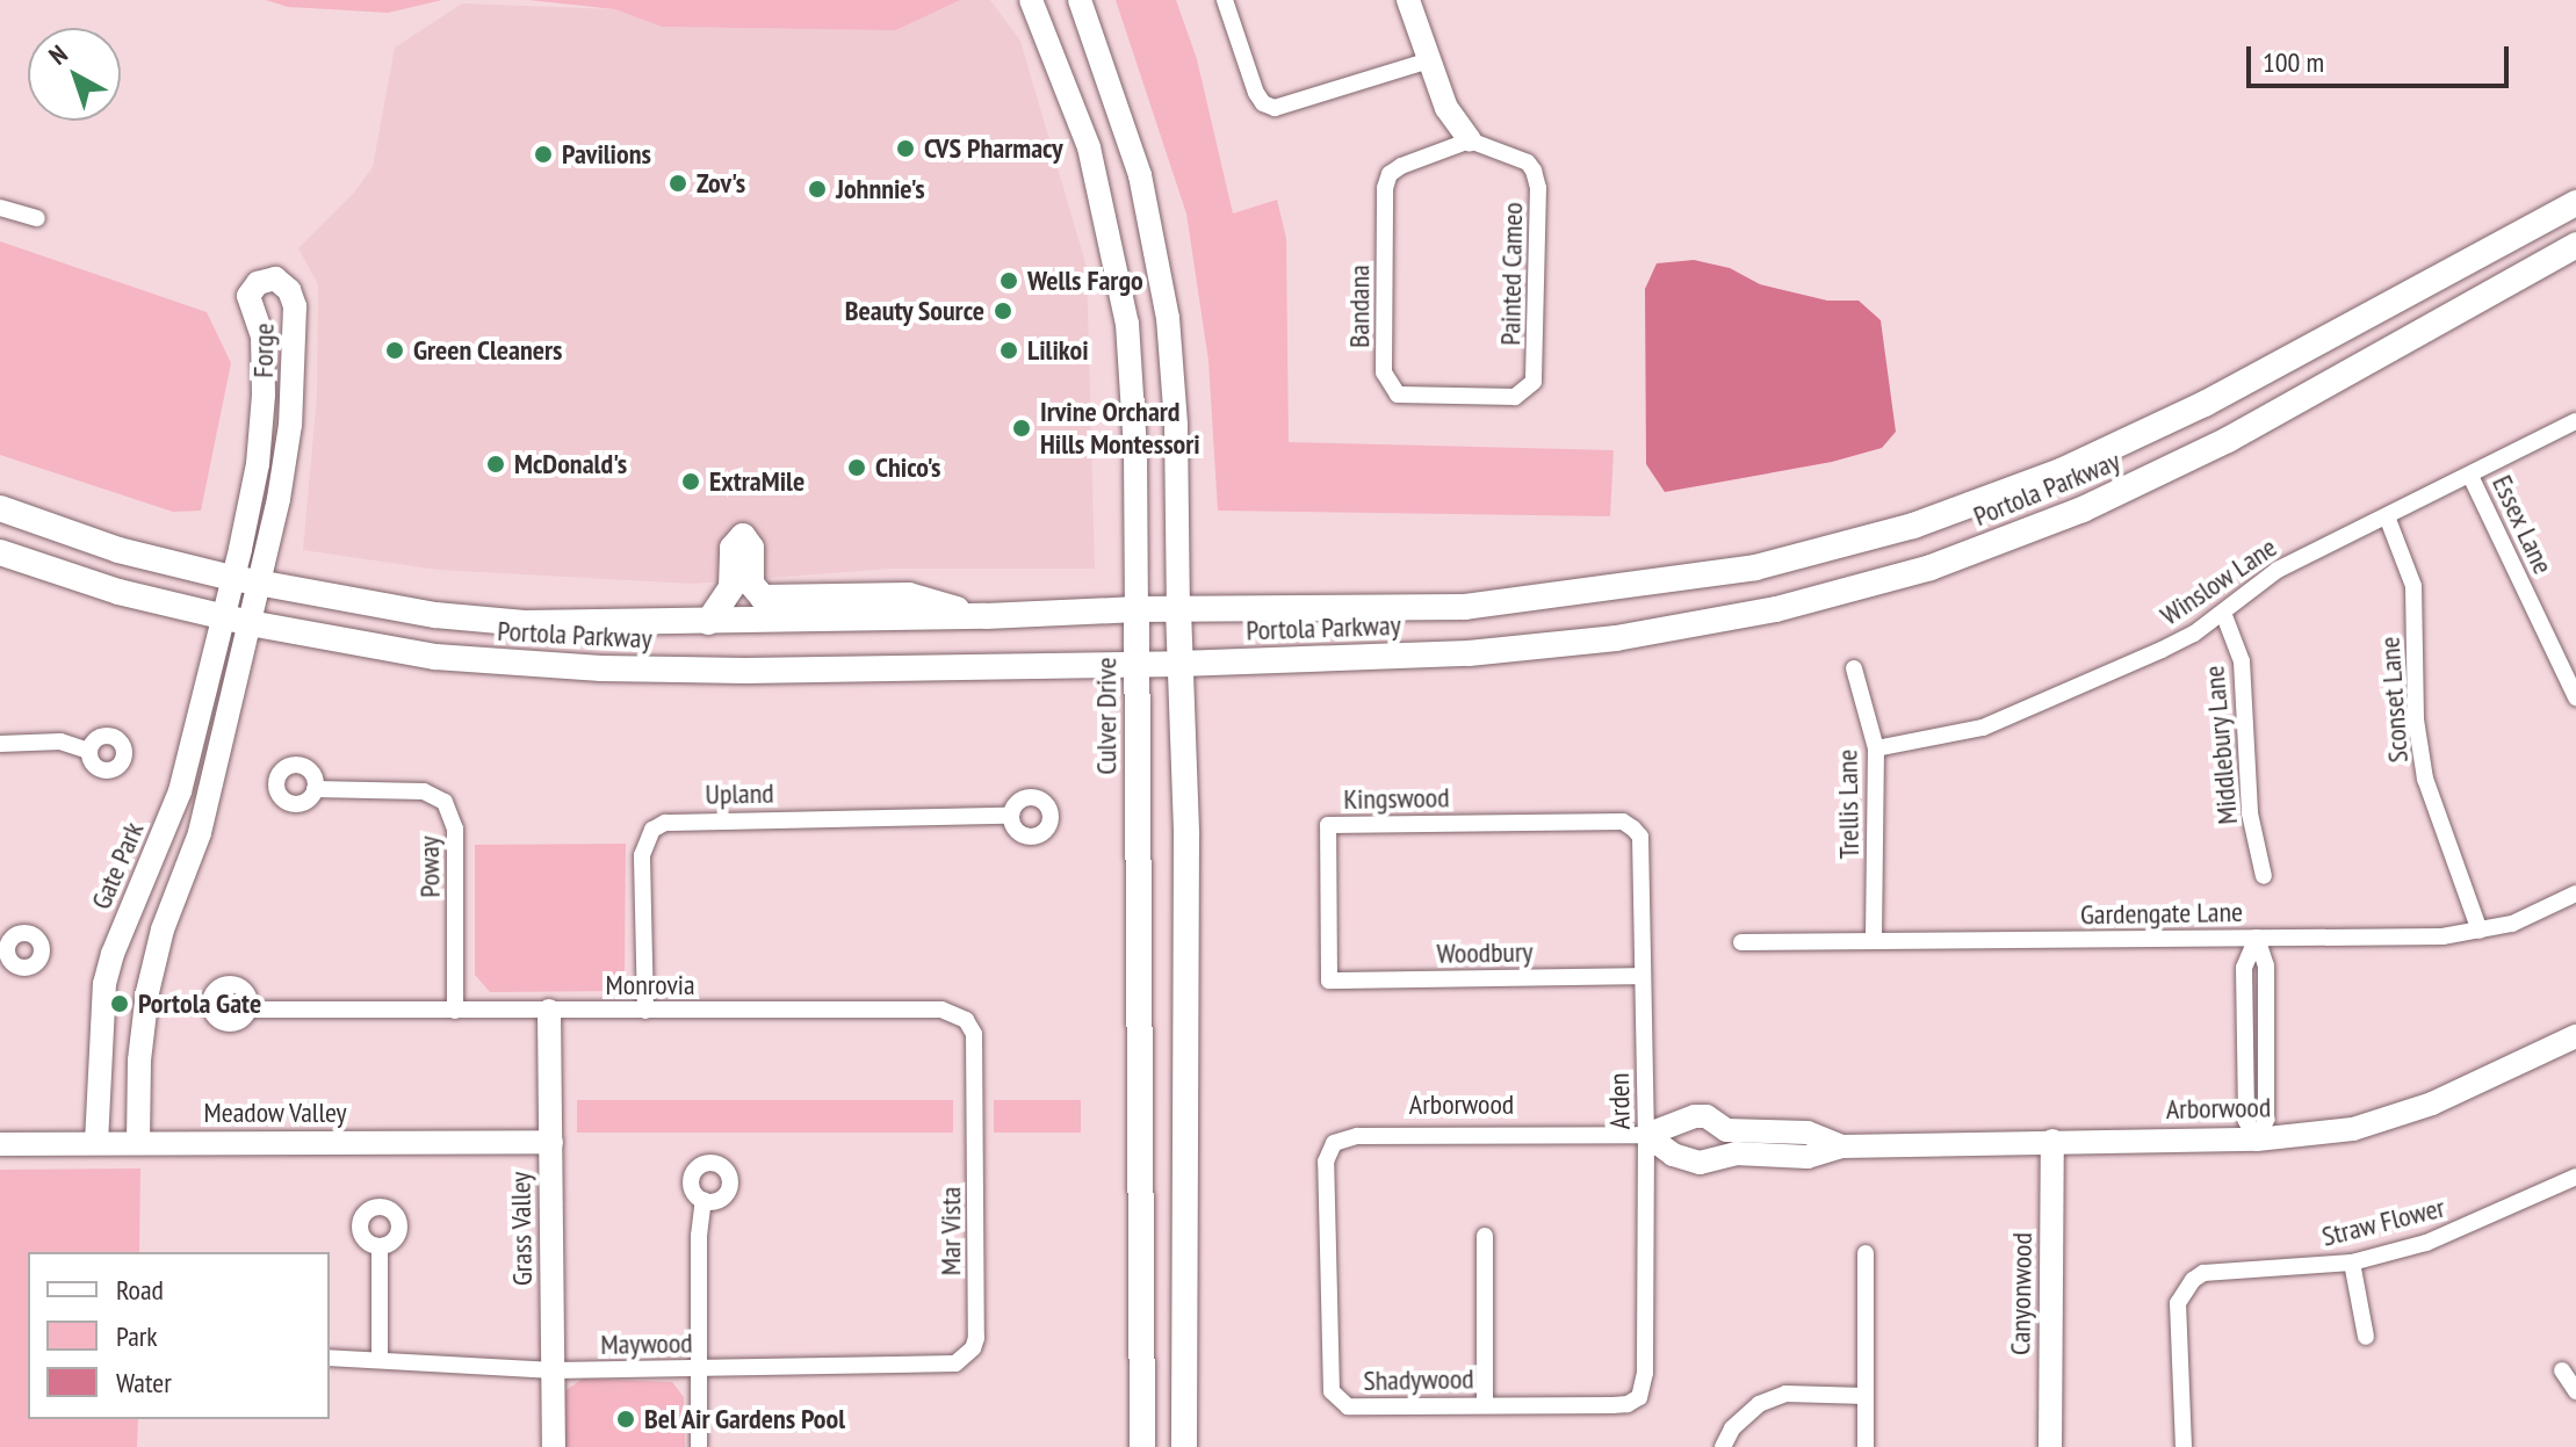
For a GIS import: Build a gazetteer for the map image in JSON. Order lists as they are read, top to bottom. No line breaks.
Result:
{"streets":{"main road":["Portola Parkway","Culver Drive"],"street":["Painted Cameo","Bandana","Forge","Essex Lane","Winslow Lane","Sconset Lane","Middlebury Lane","Upland","Kingswood","Trellis Lane","Gate Park","Poway","Gardengate Lane","Woodbury","Monrovia","Arden","Arborwood","Meadow Valley","Straw Flower","Grass Valley","Mar Vista","Canyonwood","Maywood","Shadywood"]},"crossings":[["Painted Cameo","Bandana"],["Forge","Portola Parkway"],["Forge","Gate Park"],["Portola Parkway","Culver Drive"],["Portola Parkway","Gate Park"],["Essex Lane","Winslow Lane"],["Winslow Lane","Sconset Lane"],["Winslow Lane","Middlebury Lane"],["Winslow Lane","Trellis Lane"],["Sconset Lane","Gardengate Lane"],["Upland","Monrovia"],["Kingswood","Woodbury"],["Kingswood","Arden"],["Trellis Lane","Gardengate Lane"],["Gate Park","Meadow Valley"],["Poway","Monrovia"],["Woodbury","Arden"],["Monrovia","Grass Valley"],["Monrovia","Mar Vista"],["Arden","Arborwood"],["Arden","Shadywood"],["Arborwood","Canyonwood"],["Arborwood","Shadywood"],["Meadow Valley","Grass Valley"],["Grass Valley","Maywood"],["Mar Vista","Maywood"]],"places":["CVS Pharmacy","Pavilions","Zov's","Johnnie's","Wells Fargo","Beauty Source","Green Cleaners","Lilikoi","Irvine Orchard Hills Montessori","McDonald's","Chico's","ExtraMile","Portola Gate","Bel Air Gardens Pool"],"legend":["Road","Park","Water"],"scale_bar":"100 m","north":"top left"}
